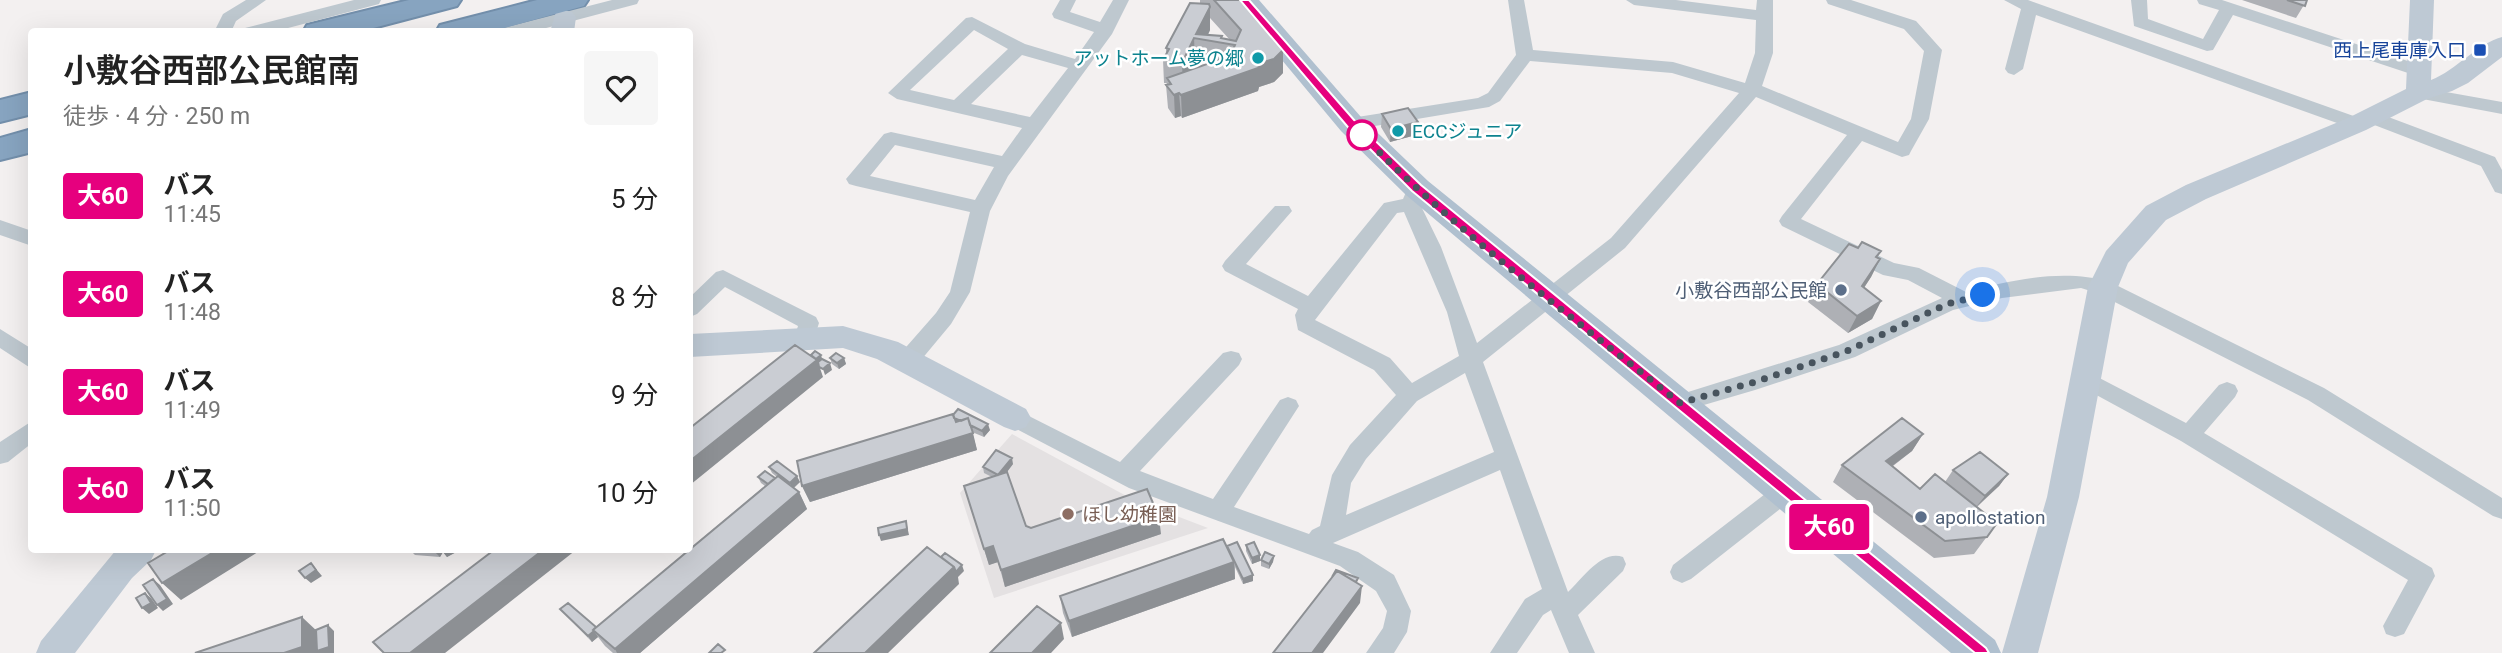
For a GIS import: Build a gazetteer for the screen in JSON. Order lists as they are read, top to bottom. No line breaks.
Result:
{"places":{"transit":["西上尾車庫入口"],"other":["アットホーム夢の郷","ECCジュニア","小敷谷西部公民館","ほし幼稚園","apollostation"]},"lines":["bus line 大60"],"page":{"on_map":"大60","heading":["小敷谷西部公民館南","徒歩 · 4 分 · 250 m"],"list":[{"mark":"大60","name":"バス","note":"11:45","value":"5 分"},{"mark":"大60","name":"バス","note":"11:48","value":"8 分"},{"mark":"大60","name":"バス","note":"11:49","value":"9 分"},{"mark":"大60","name":"バス","note":"11:50","value":"10 分"}]}}
